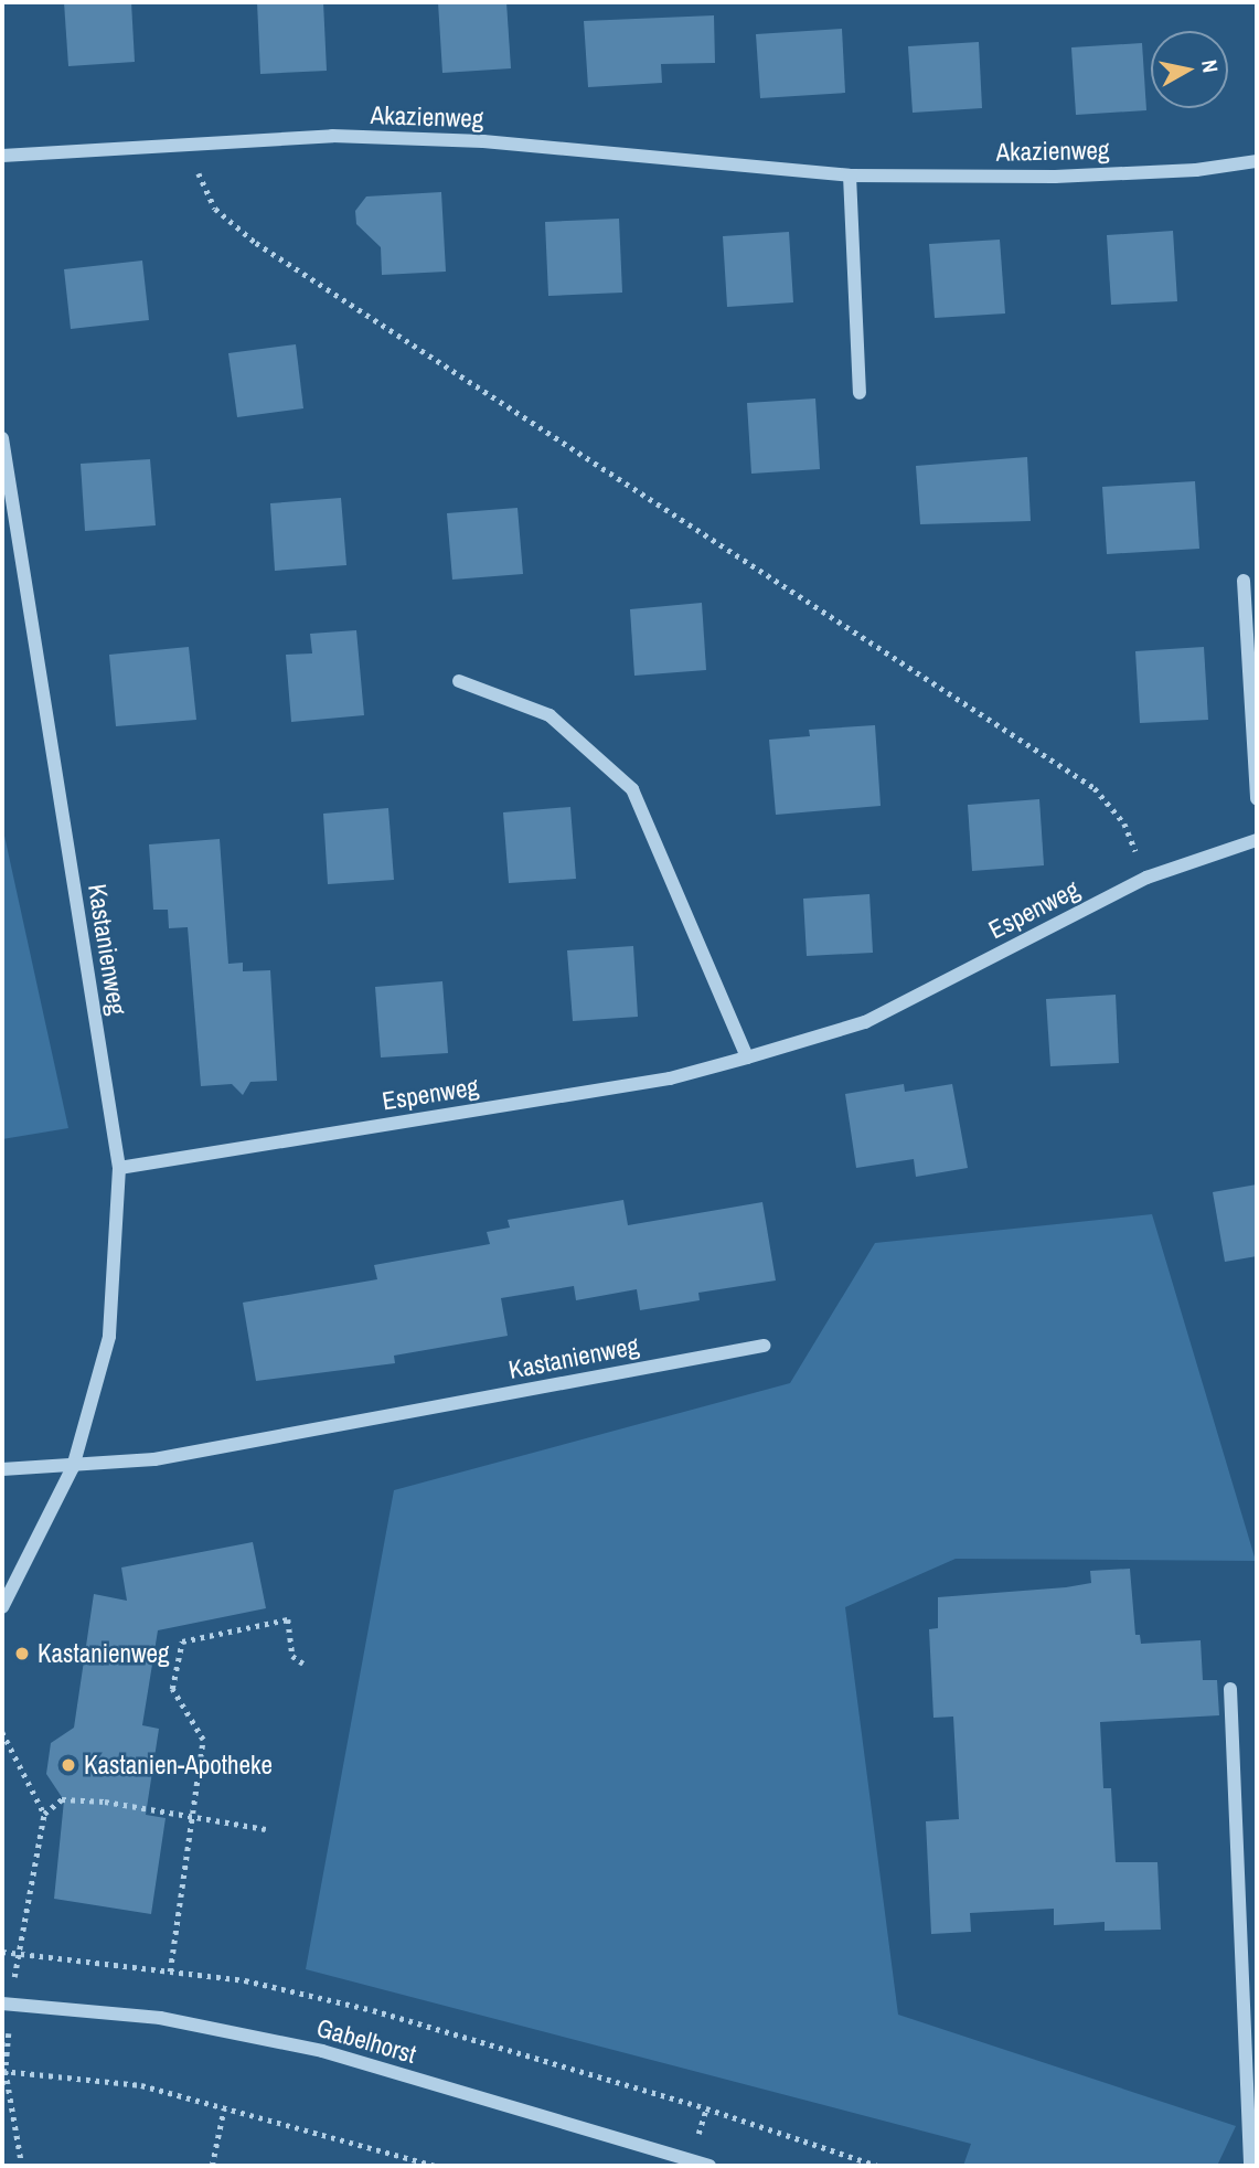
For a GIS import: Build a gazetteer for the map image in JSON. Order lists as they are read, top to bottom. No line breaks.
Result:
{"streets":{"street":["Akazienweg","Espenweg","Kastanienweg","Gabelhorst"]},"crossings":[["Espenweg","Kastanienweg"]],"places":["Kastanienweg","Kastanien-Apotheke"],"north":"right"}
